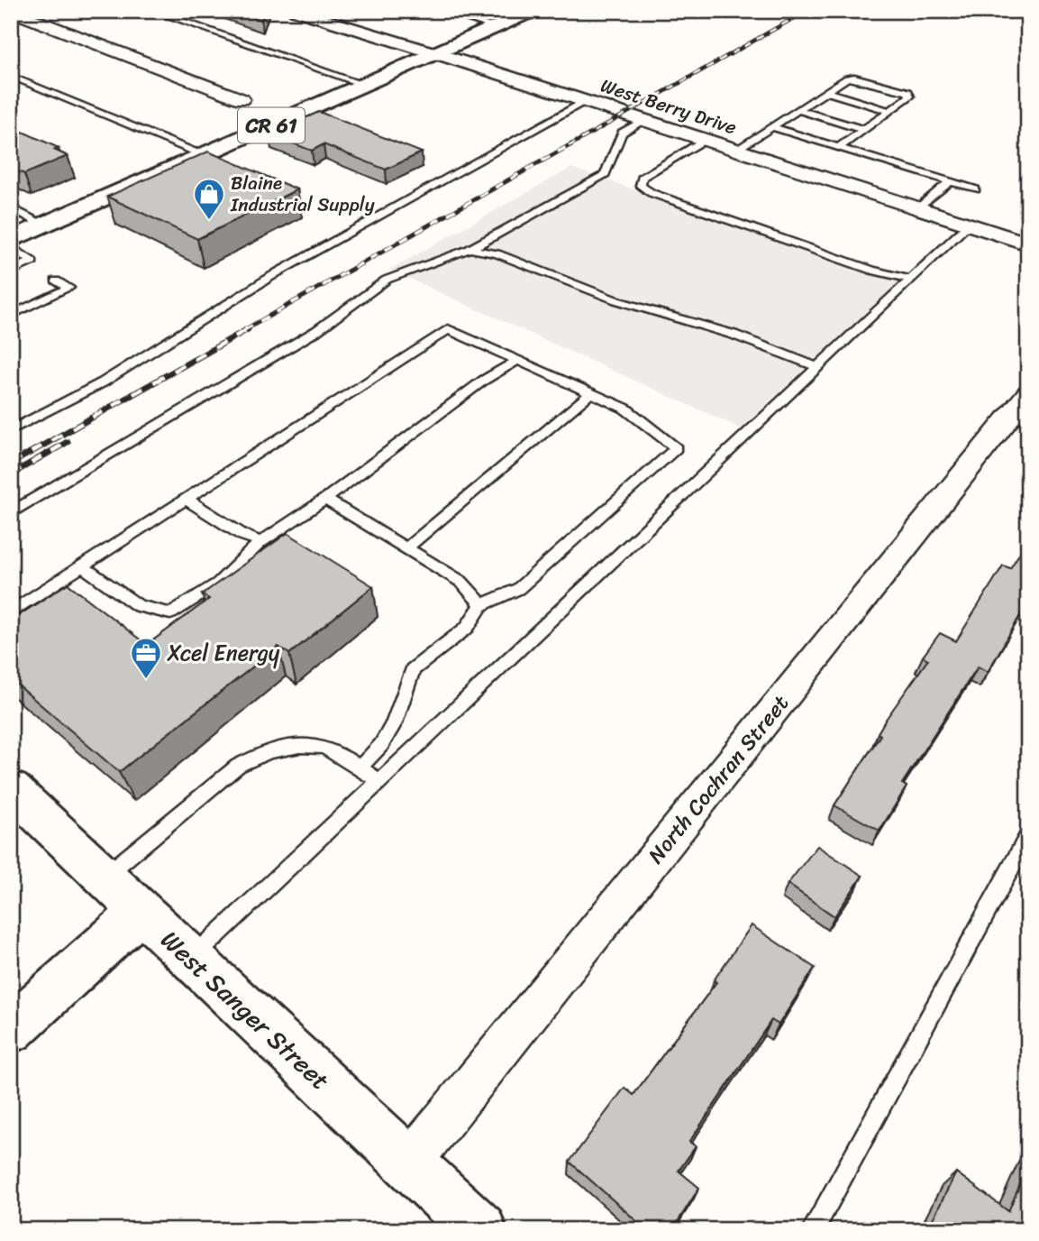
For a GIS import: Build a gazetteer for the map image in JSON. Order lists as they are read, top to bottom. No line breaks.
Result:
{"streets":{"main road":["CR 61","West Sanger Street"],"street":["West Berry Drive","North Cochran Street"]},"crossings":[["West Berry Drive","CR 61"],["North Cochran Street","West Sanger Street"]],"places":{"shop":["Blaine Industrial Supply"],"office":["Xcel Energy"]}}
